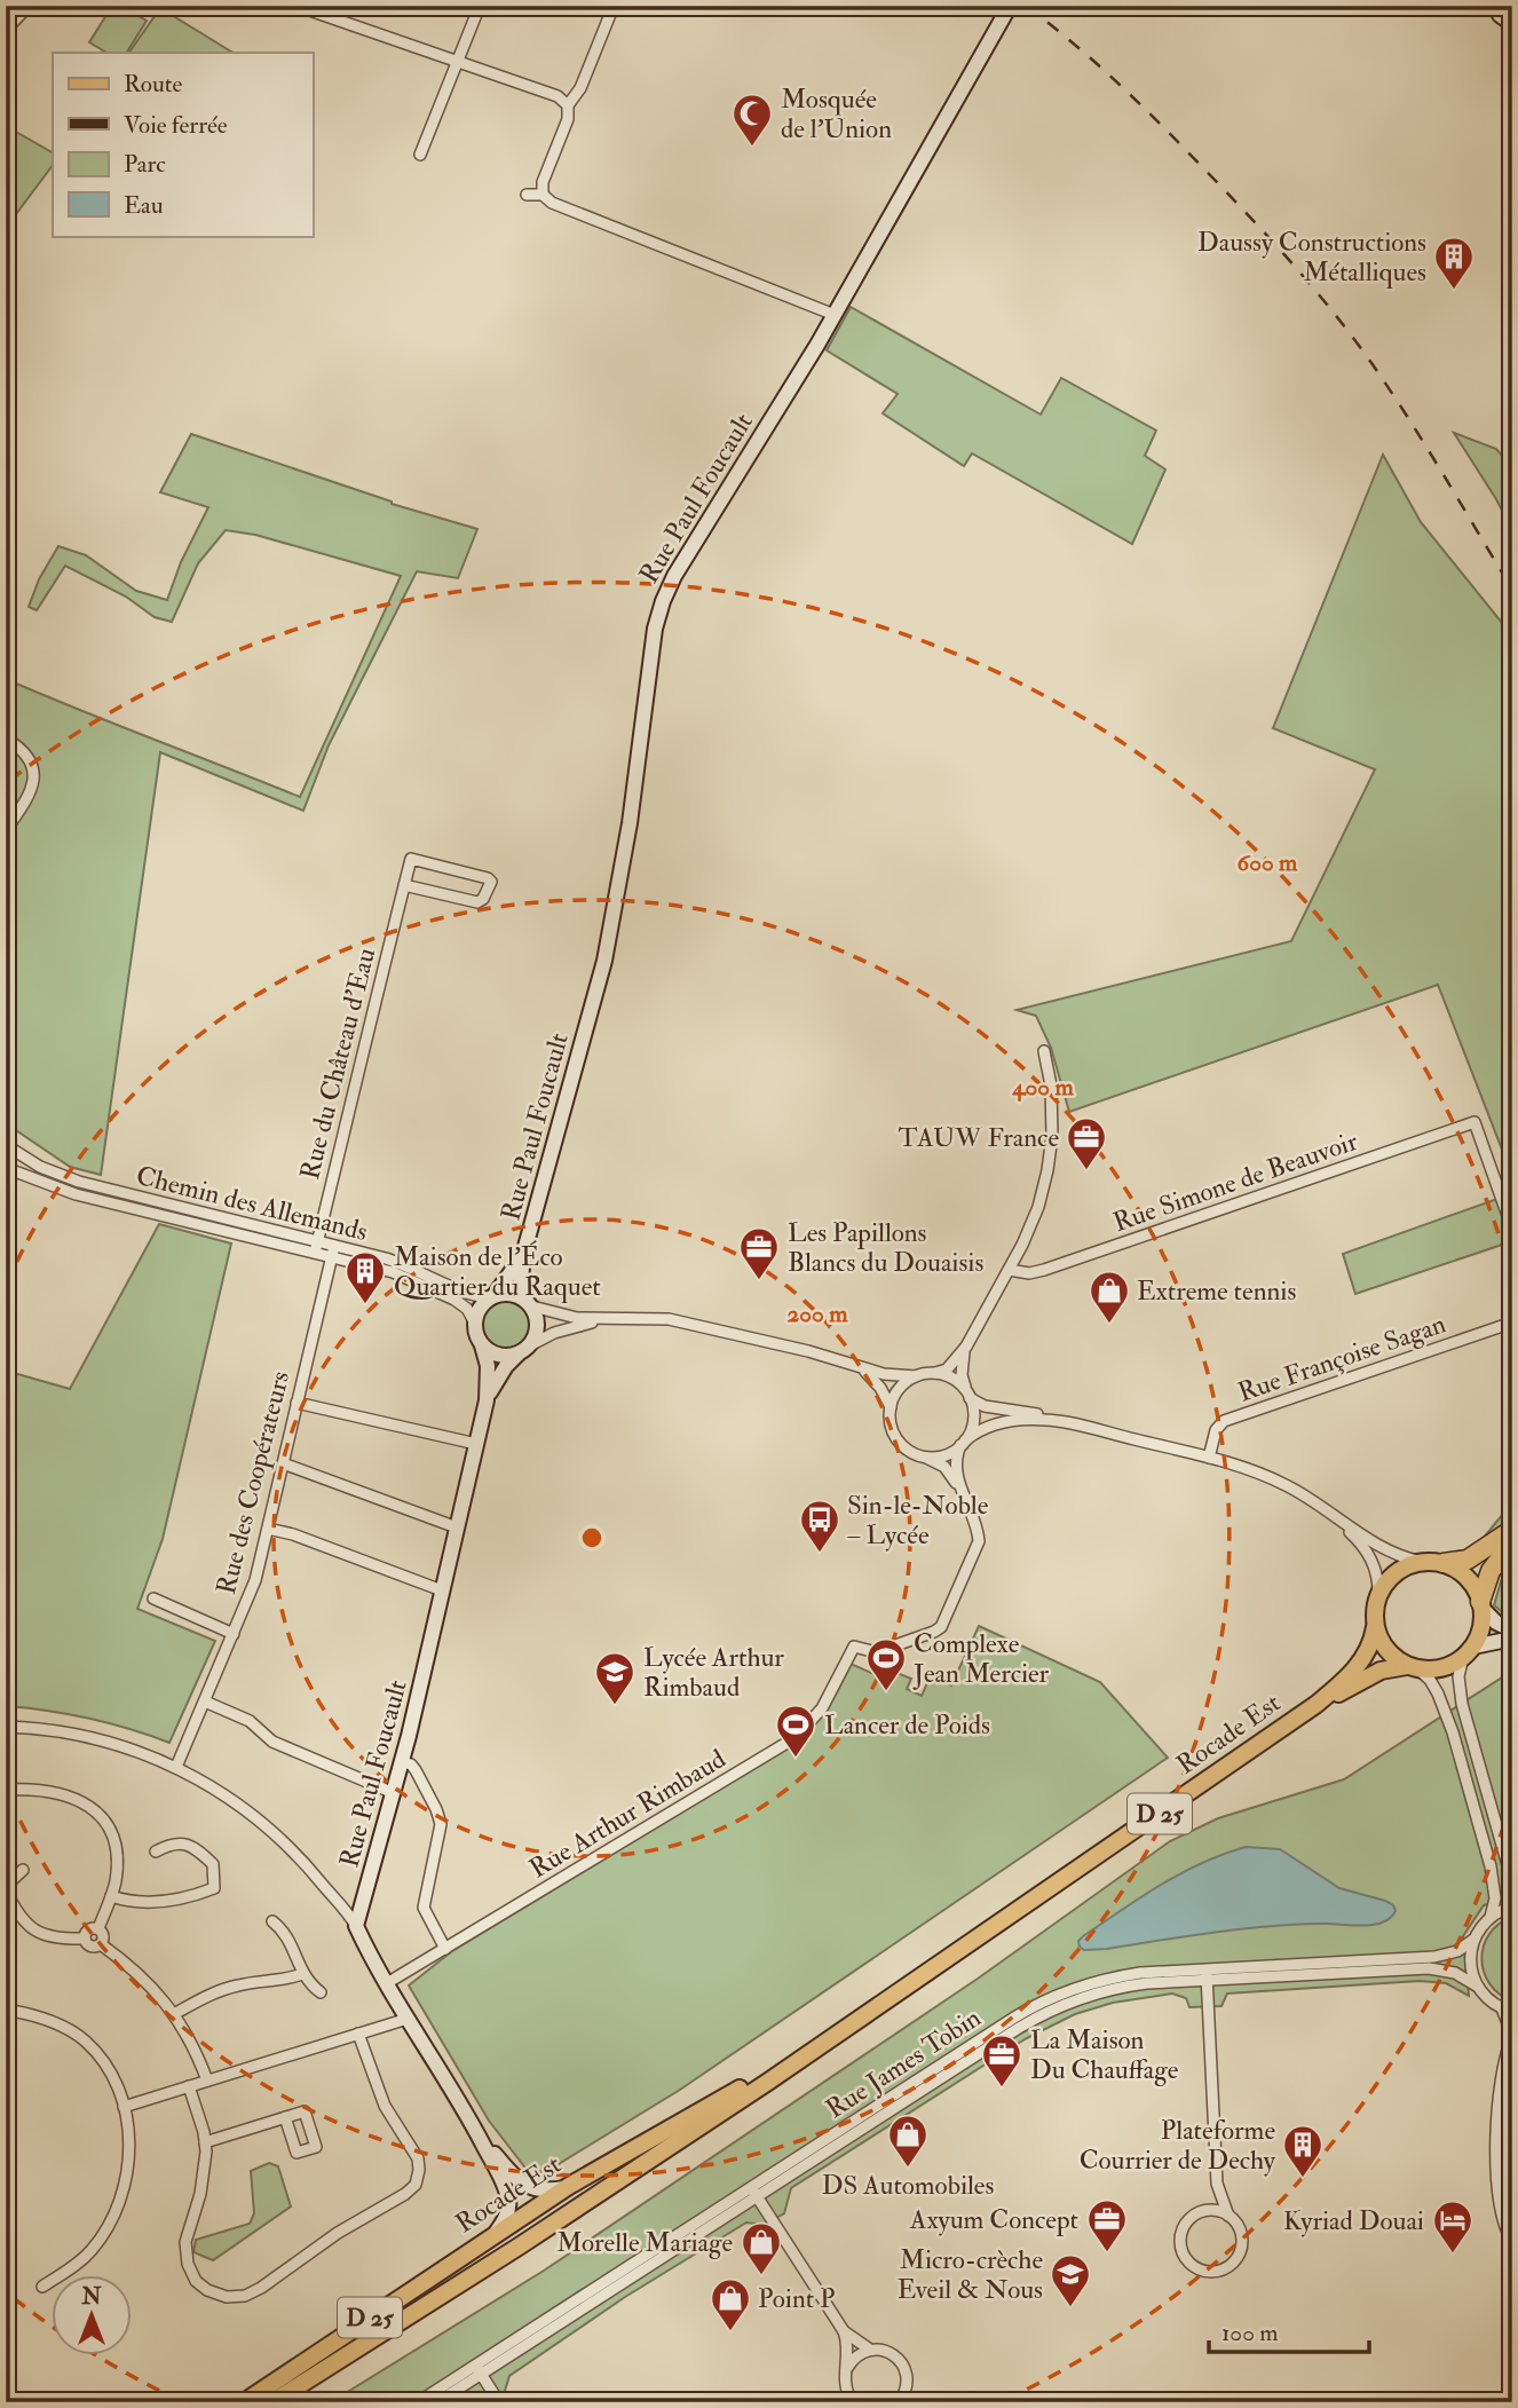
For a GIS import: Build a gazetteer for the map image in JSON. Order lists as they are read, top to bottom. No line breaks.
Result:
{"streets":{"main road":["Rocade Est","D 25"],"street":["Rue Paul Foucault","Rue du Château d'Eau","Rue Simone de Beauvoir","Chemin des Allemands","Rue Françoise Sagan","Rue des Coopérateurs","Rue Arthur Rimbaud","Rue James Tobin"]},"crossings":[["Rue Paul Foucault","Chemin des Allemands"],["Rue du Château d'Eau","Chemin des Allemands"],["Chemin des Allemands","Rue des Coopérateurs"]],"places":{"mosque":["Mosquée de l'Union"],"building":["Daussy Constructions Métalliques","Maison de l'Éco Quartier du Raquet","Plateforme Courrier de Dechy"],"office":["TAUW France","Les Papillons Blancs du Douaisis","La Maison Du Chauffage","Axyum Concept"],"shop":["Extreme tennis","DS Automobiles","Morelle Mariage","Point P"],"bus stop":["Sin-le-Noble – Lycée"],"sports":["Complexe Jean Mercier","Lancer de Poids"],"school or university":["Lycée Arthur Rimbaud","Micro-crèche Eveil & Nous"],"hotel":["Kyriad Douai"]},"legend":["Route","Voie ferrée","Parc","Eau"],"scale_bar":"100 m","north":"top","rings":["600 m","400 m","200 m"]}
